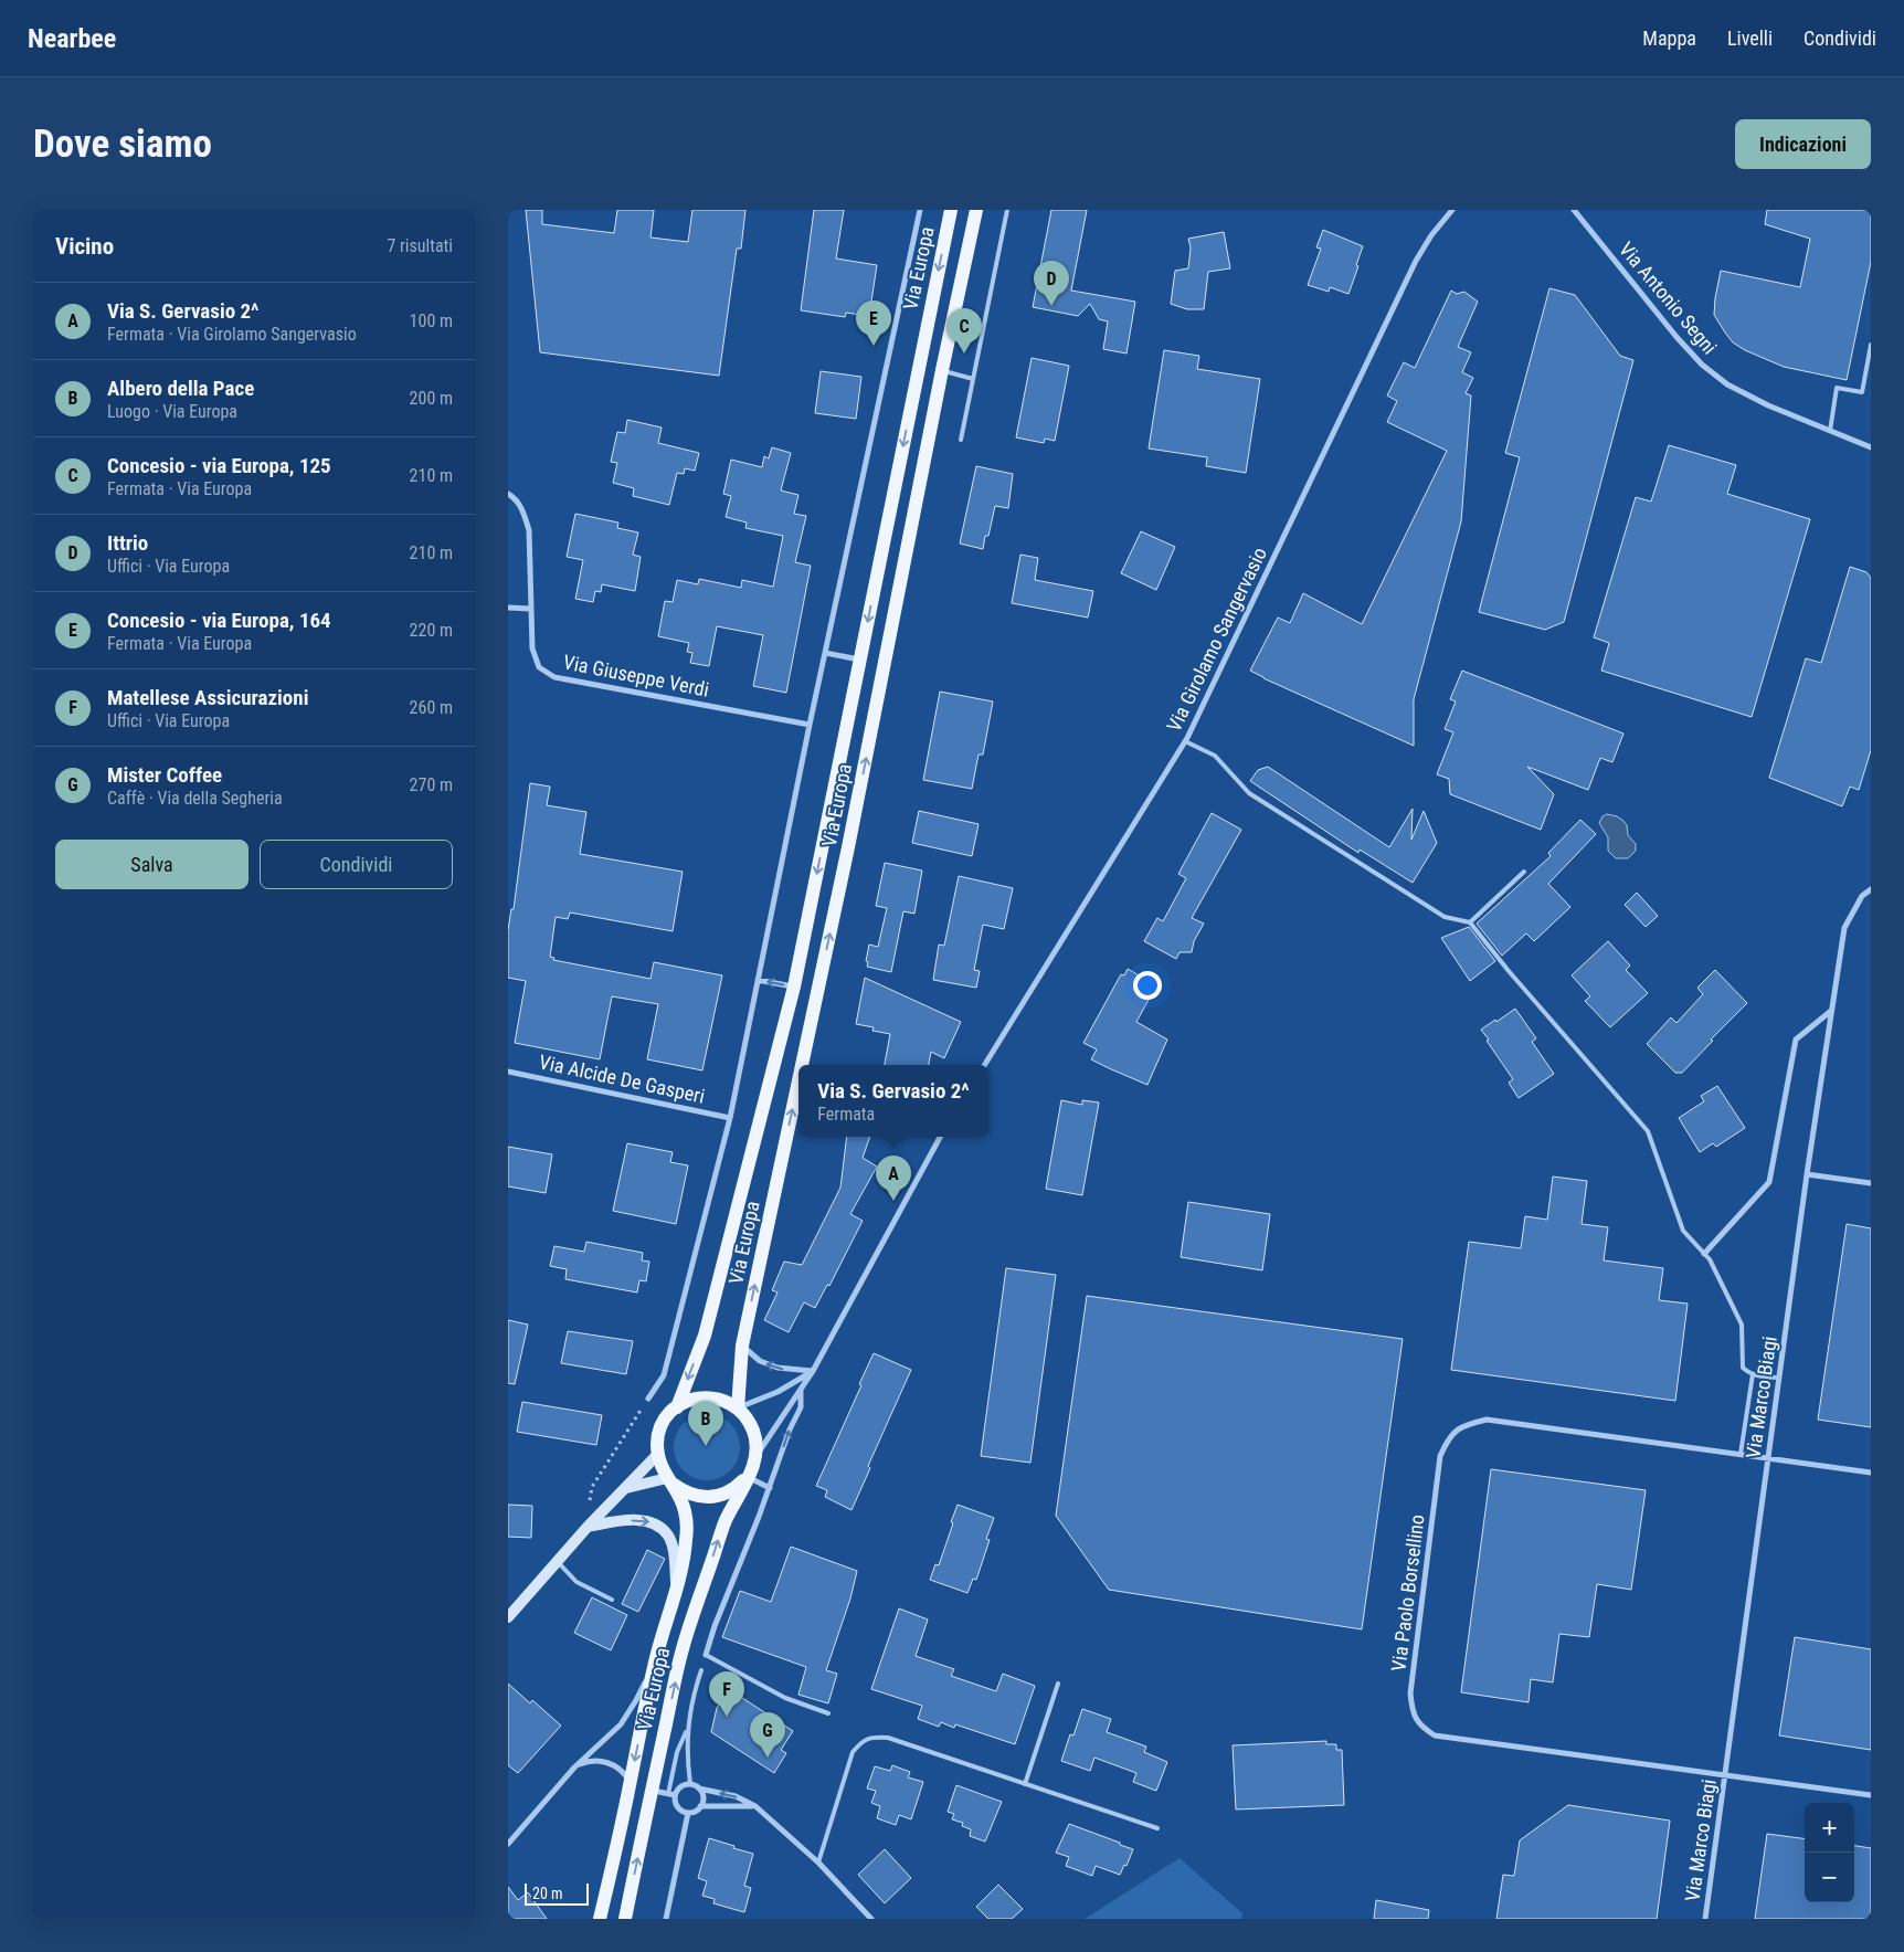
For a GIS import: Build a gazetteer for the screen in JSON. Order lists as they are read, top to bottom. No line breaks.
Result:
{"streets":{"main road":["Via Europa"],"street":["Via Antonio Segni","Via Girolamo Sangervasio","Via Giuseppe Verdi","Via Alcide De Gasperi","Via Marco Biagi","Via Paolo Borsellino"]},"crossings":[["Via Europa","Via Giuseppe Verdi"],["Via Europa","Via Alcide De Gasperi"],["Via Marco Biagi","Via Paolo Borsellino"]],"scale_bar":"20 m","page":{"header":"Nearbee","nav":["Mappa","Livelli","Condividi"],"buttons":["Indicazioni",["Salva","Condividi"]],"title":"Dove siamo","heading":["Vicino","7 risultati"],"pins":["D","E","C","A","B","F","G"],"list":[{"mark":"A","name":"Via S. Gervasio 2^","note":"Fermata · Via Girolamo Sangervasio","value":"100 m"},{"mark":"B","name":"Albero della Pace","note":"Luogo · Via Europa","value":"200 m"},{"mark":"C","name":"Concesio - via Europa, 125","note":"Fermata · Via Europa","value":"210 m"},{"mark":"D","name":"Ittrio","note":"Uffici · Via Europa","value":"210 m"},{"mark":"E","name":"Concesio - via Europa, 164","note":"Fermata · Via Europa","value":"220 m"},{"mark":"F","name":"Matellese Assicurazioni","note":"Uffici · Via Europa","value":"260 m"},{"mark":"G","name":"Mister Coffee","note":"Caffè · Via della Segheria","value":"270 m"}],"popup":["Via S. Gervasio 2^","Fermata"],"map_buttons":["+","−"],"scale":"20 m"}}
